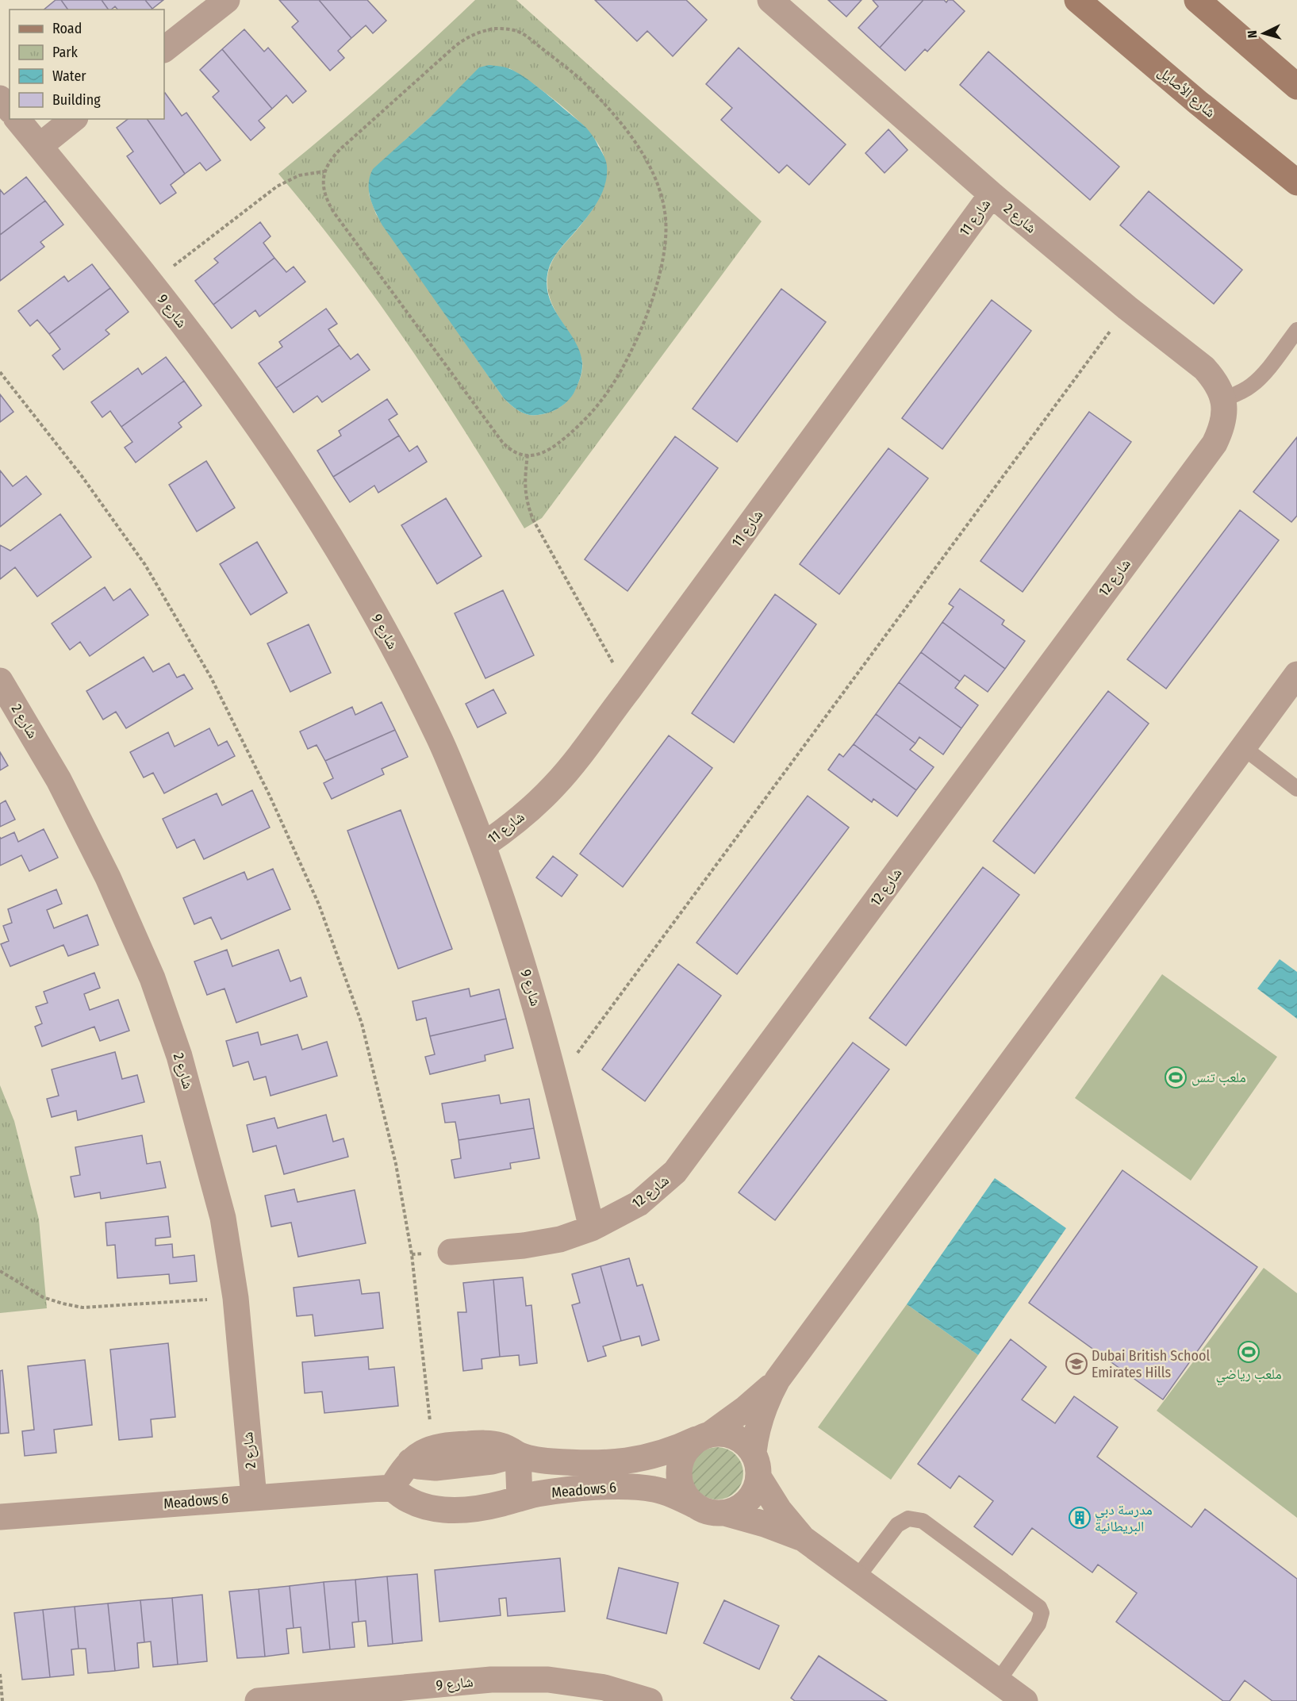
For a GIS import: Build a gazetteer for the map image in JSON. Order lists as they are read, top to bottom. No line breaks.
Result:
{"streets":{"main road":["شارع الأصايل"],"street":["شارع 11","شارع 2","شارع 9","شارع 12","Meadows 6"]},"crossings":[["شارع 11","شارع 2"],["شارع 11","شارع 9"],["شارع 2","شارع 12"],["شارع 2","Meadows 6"],["شارع 9","شارع 12"]],"places":{"sports":["ملعب تنس","ملعب رياضي"],"school or university":["Dubai British School Emirates Hills"],"building":["مدرسة دبي البريطانية"]},"legend":["Road","Park","Water","Building"],"north":"left"}
